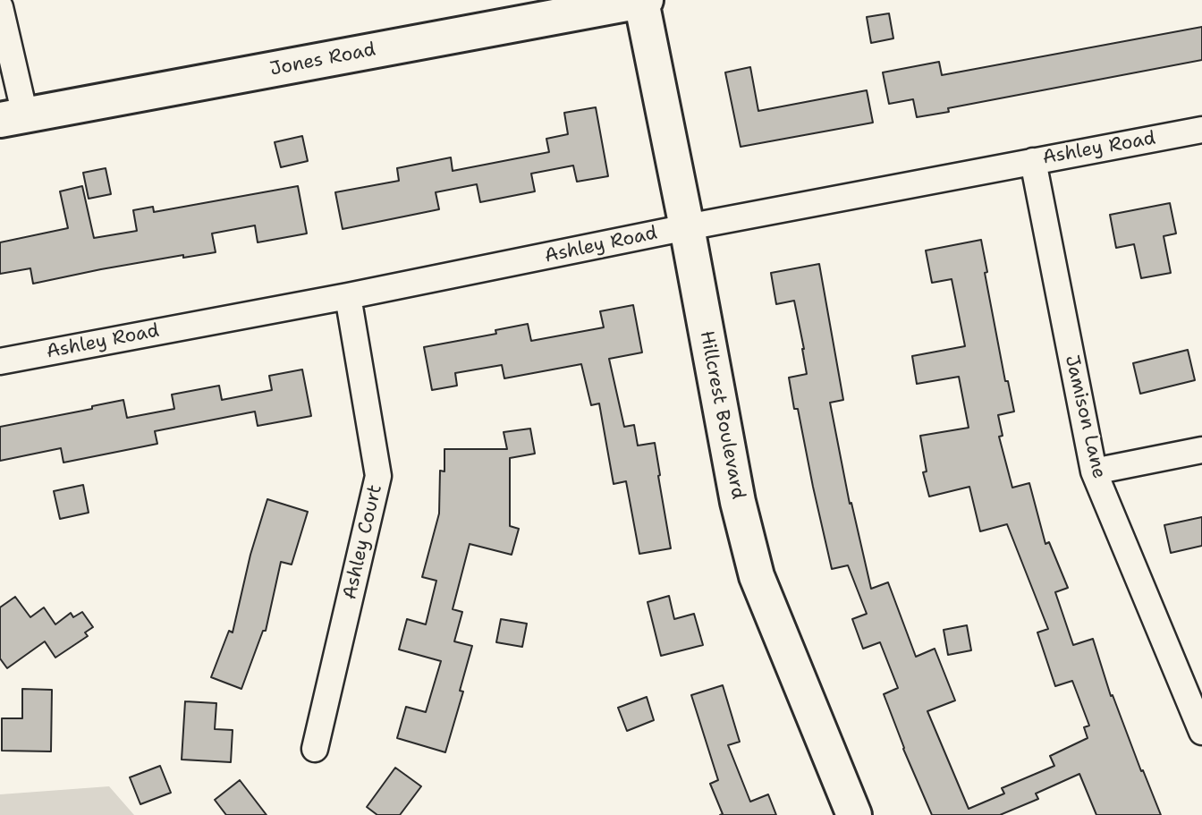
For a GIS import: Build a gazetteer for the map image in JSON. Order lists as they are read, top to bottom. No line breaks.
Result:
{"streets":{"street":["Jones Road","Ashley Road","Hillcrest Boulevard","Jamison Lane","Ashley Court"]},"crossings":[["Jones Road","Hillcrest Boulevard"],["Ashley Road","Hillcrest Boulevard"],["Ashley Road","Jamison Lane"],["Ashley Road","Ashley Court"]]}
